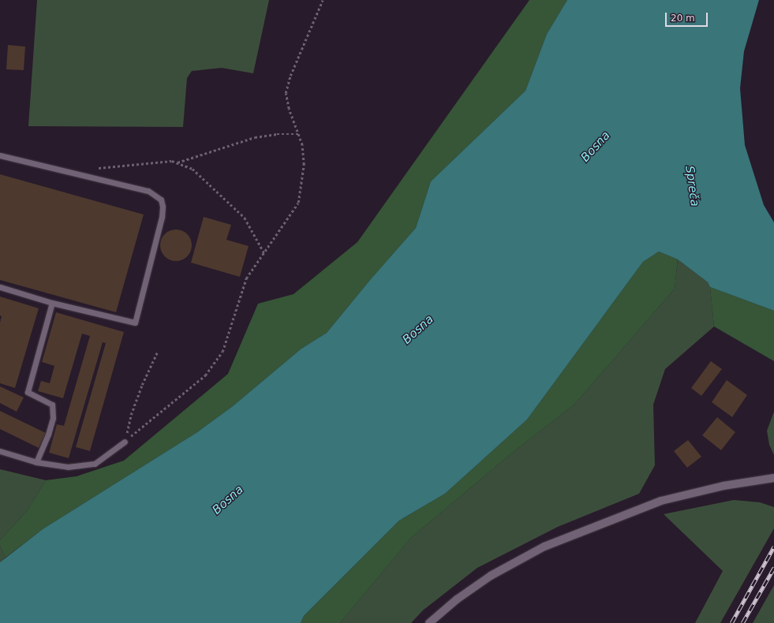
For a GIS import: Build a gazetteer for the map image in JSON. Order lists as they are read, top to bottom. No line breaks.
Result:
{"water":["Bosna","Spreča"],"scale_bar":"20 m"}
